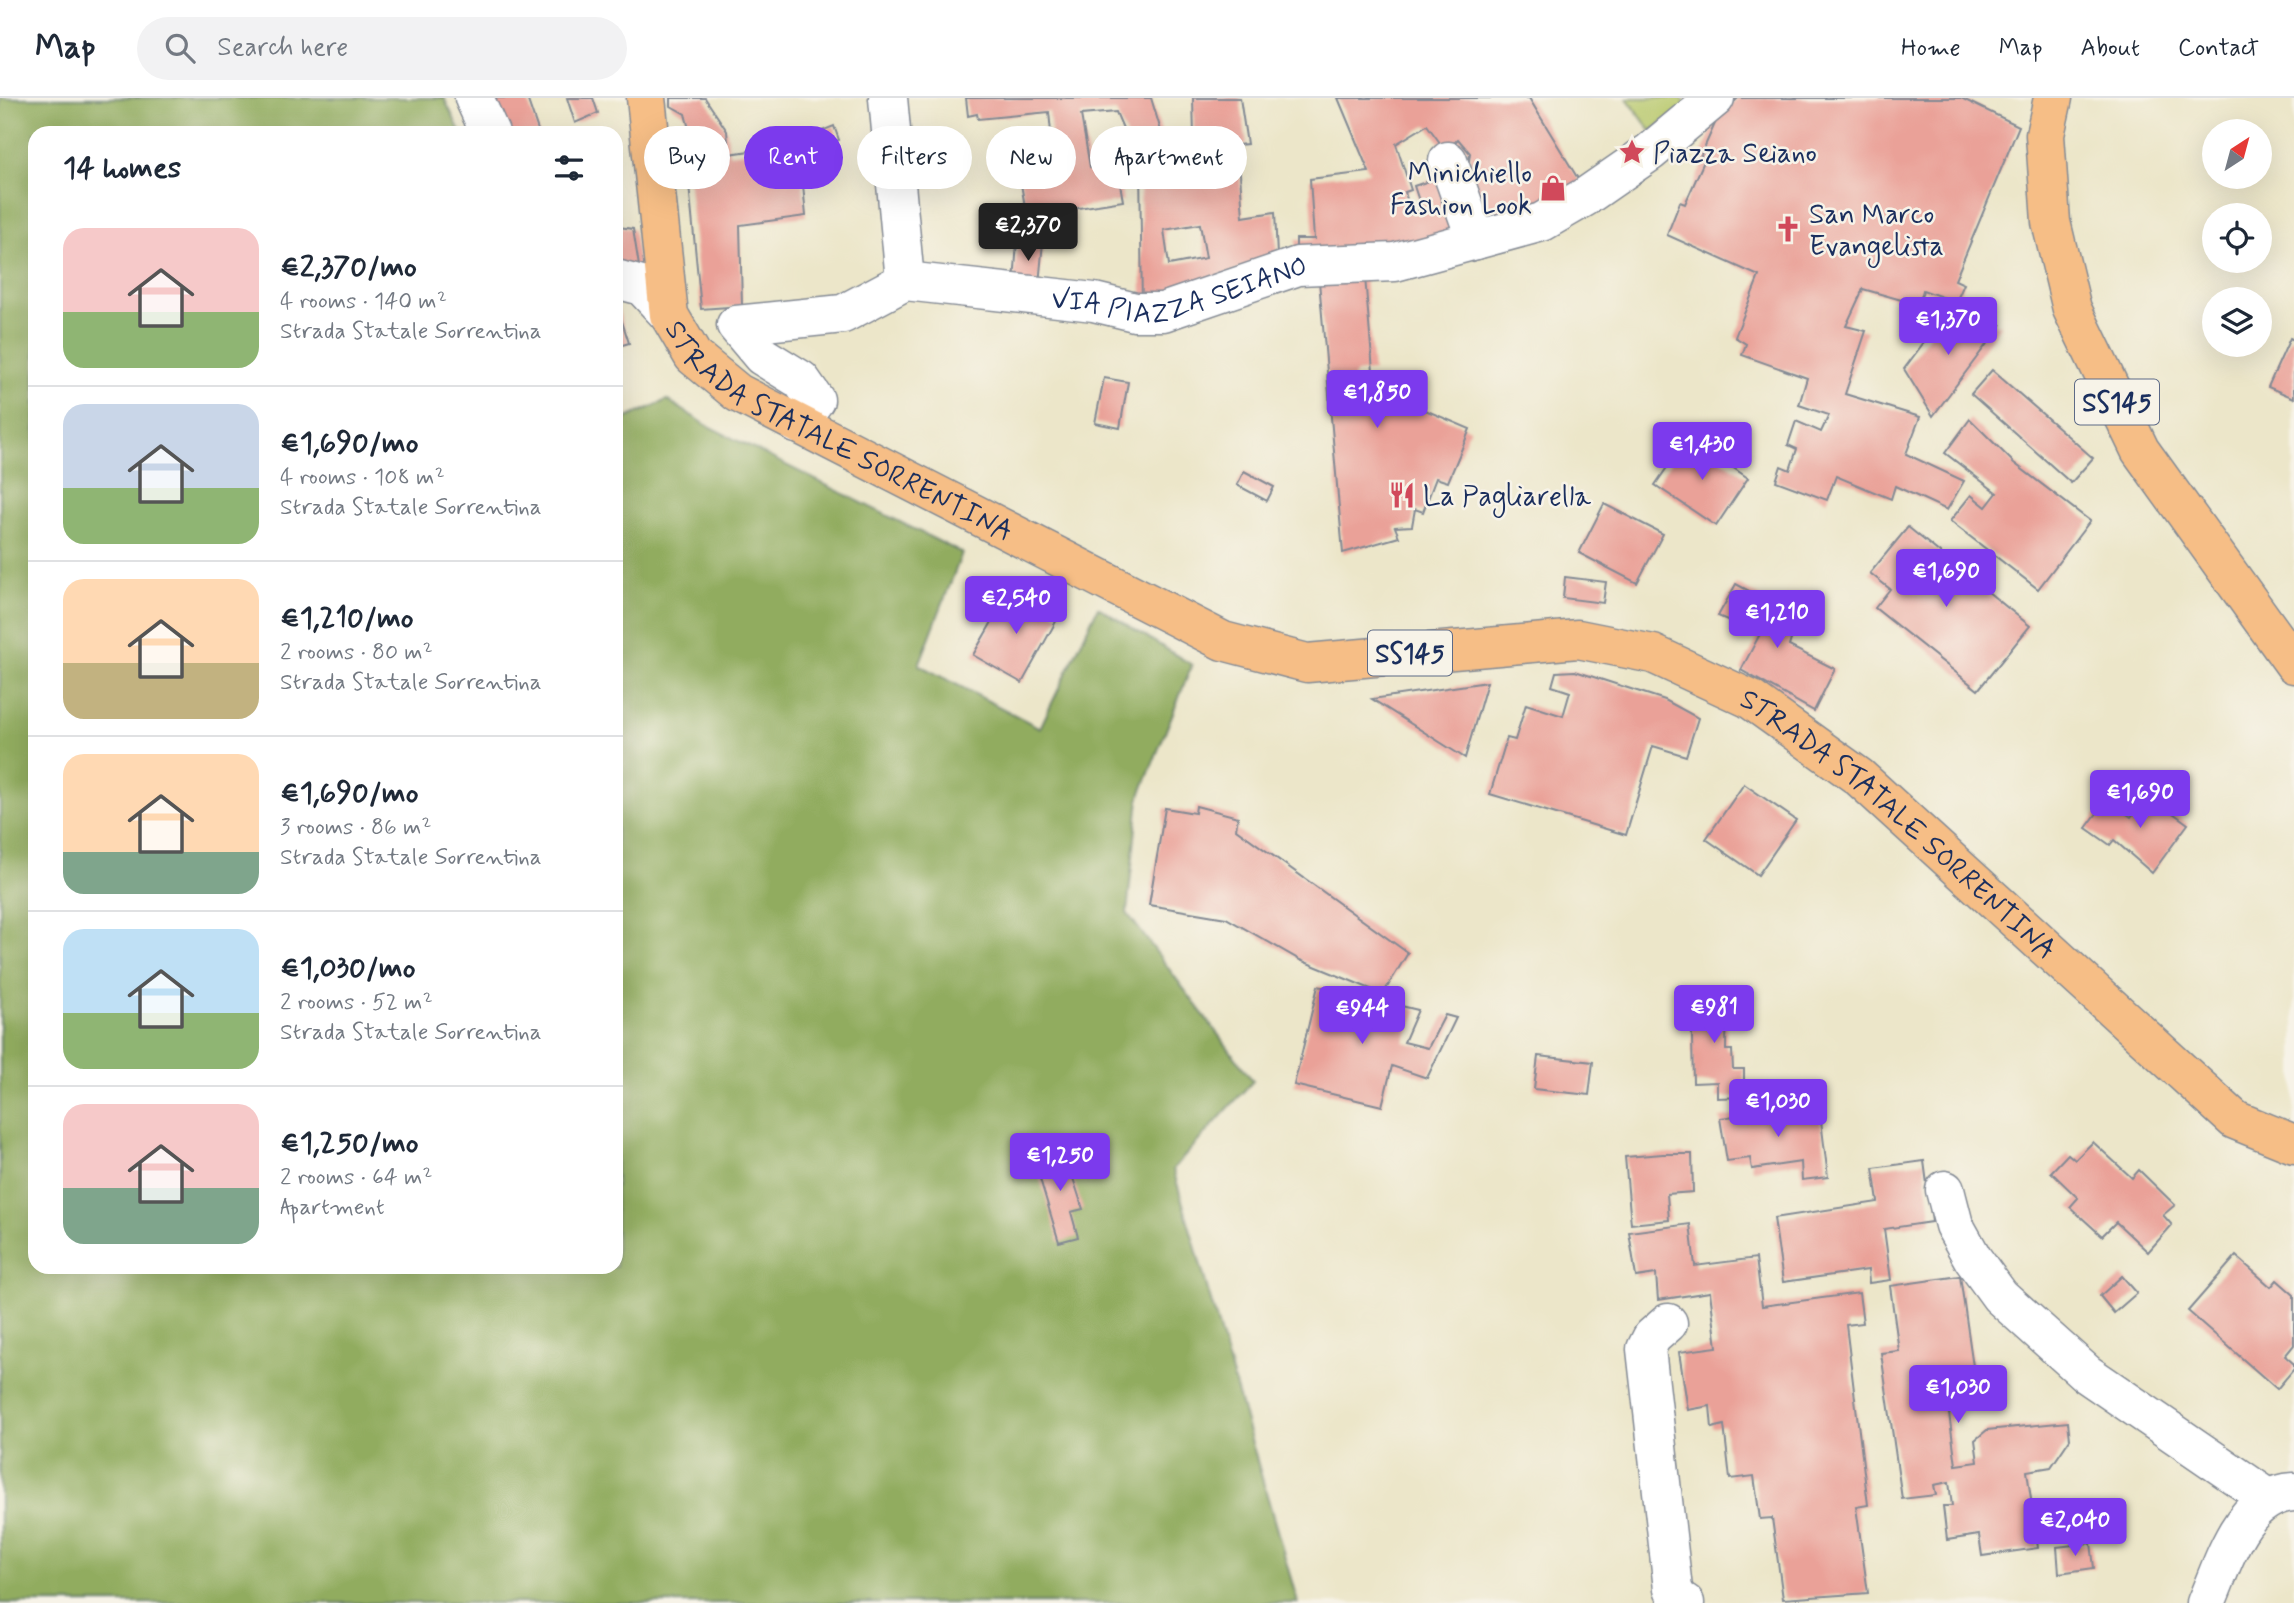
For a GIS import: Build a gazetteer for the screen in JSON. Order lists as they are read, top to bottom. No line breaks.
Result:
{"streets":{"main road":["SS145","STRADA STATALE SORRENTINA"],"lane":["VIA PIAZZA SEIANO"]},"places":{"place":["Piazza Seiano"],"shop":["Minichiello Fashion Look"],"church":["San Marco Evangelista"],"restaurant":["La Pagliarella"]},"north":"top right","page":{"header":"Map","search":"Search here","nav":["Home","Map","About","Contact"],"chip":["Buy","Rent","Filters","New","Apartment"],"heading":"14 homes","price":["€2,370","€1,370","€1,850","€1,430","€1,690","€2,540","€1,210","€1,690","€981","€944","€1,030","€1,250","€1,030","€2,040"],"list":[{"name":"€2,370/mo","note":"4 rooms · 140 m² · Strada Statale Sorrentina"},{"name":"€1,690/mo","note":"4 rooms · 108 m² · Strada Statale Sorrentina"},{"name":"€1,210/mo","note":"2 rooms · 80 m² · Strada Statale Sorrentina"},{"name":"€1,690/mo","note":"3 rooms · 86 m² · Strada Statale Sorrentina"},{"name":"€1,030/mo","note":"2 rooms · 52 m² · Strada Statale Sorrentina"},{"name":"€1,250/mo","note":"2 rooms · 64 m² · Apartment"}]}}
